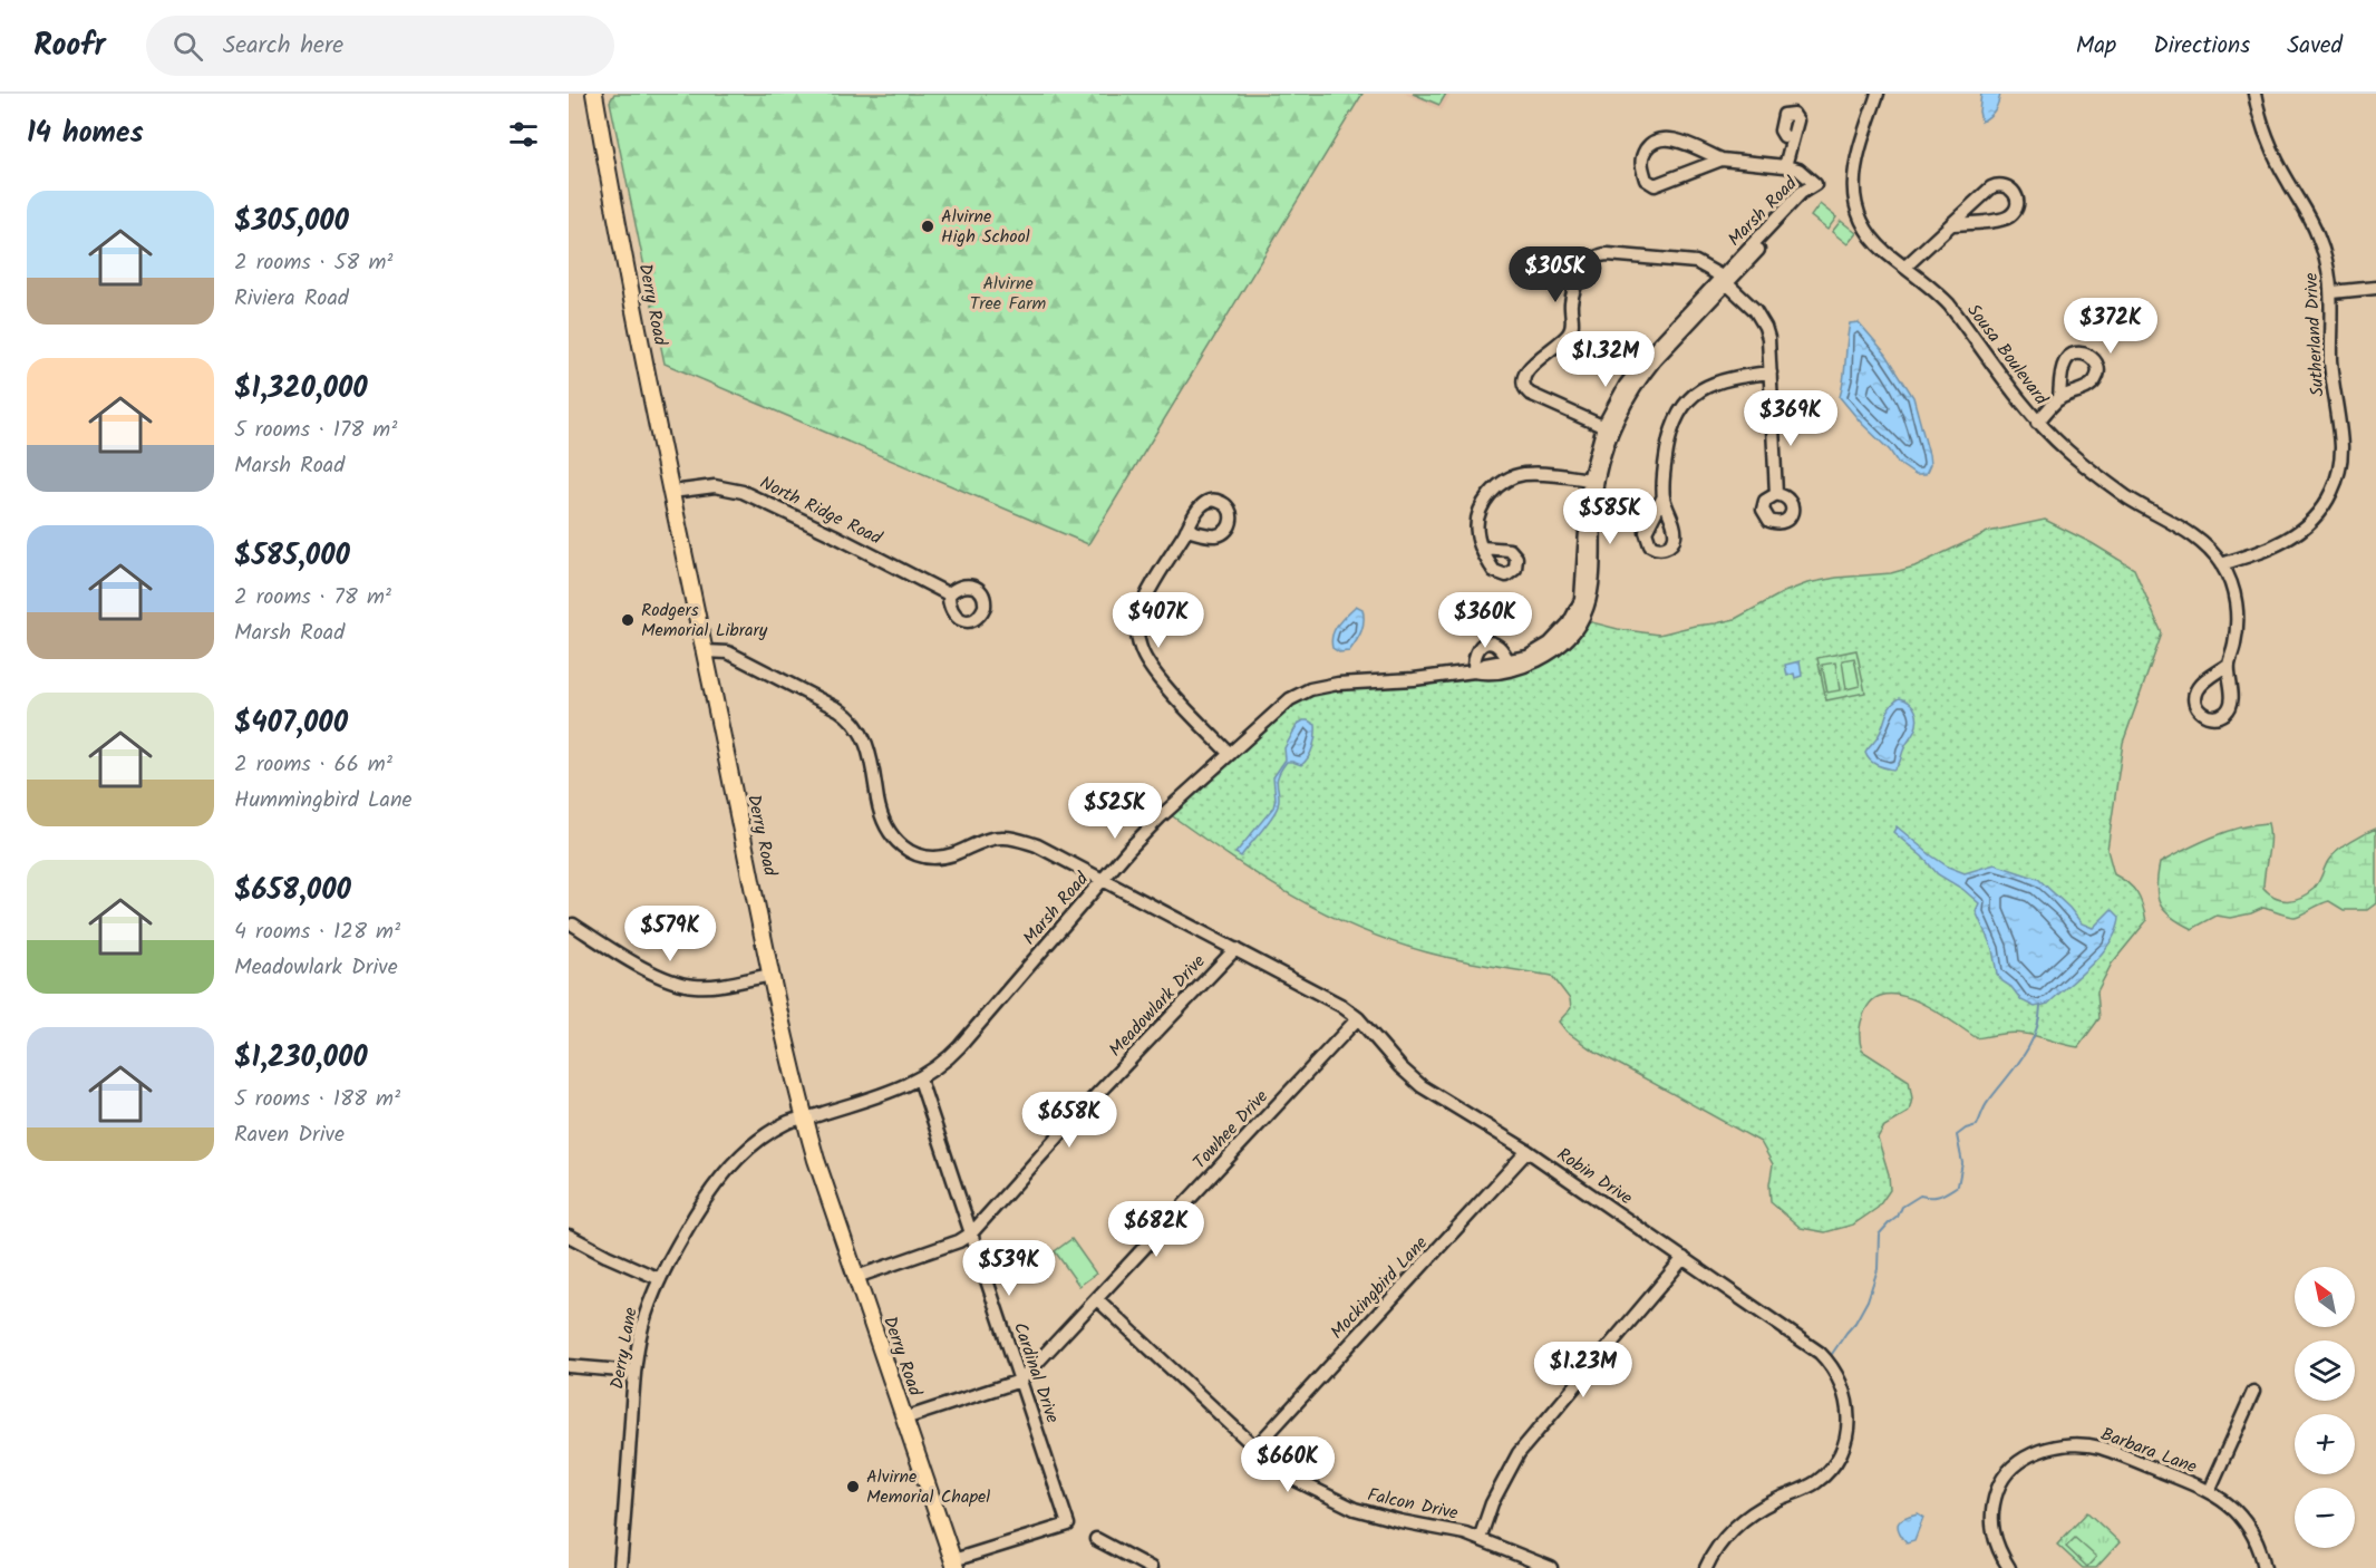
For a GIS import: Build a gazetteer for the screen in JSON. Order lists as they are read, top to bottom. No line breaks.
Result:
{"streets":{"main road":["Derry Road"],"street":["Marsh Road","Sutherland Drive","Sousa Boulevard","North Ridge Road","Meadowlark Drive","Towhee Drive","Robin Drive","Mockingbird Lane","Derry Lane","Cardinal Drive","Barbara Lane","Falcon Drive"]},"crossings":[["Marsh Road","Derry Road"],["Marsh Road","Robin Drive"],["Marsh Road","Derry Lane"],["Marsh Road","Cardinal Drive"],["Derry Road","North Ridge Road"],["Derry Road","Meadowlark Drive"],["Derry Road","Towhee Drive"],["Derry Road","Robin Drive"],["Derry Road","Derry Lane"],["Derry Road","Cardinal Drive"],["Sutherland Drive","Sousa Boulevard"],["Meadowlark Drive","Robin Drive"],["Meadowlark Drive","Cardinal Drive"],["Towhee Drive","Robin Drive"],["Towhee Drive","Cardinal Drive"],["Towhee Drive","Falcon Drive"],["Robin Drive","Mockingbird Lane"],["Mockingbird Lane","Falcon Drive"]],"parks":["Alvirne Tree Farm"],"places":["Alvirne High School","Rodgers Memorial Library","Alvirne Memorial Chapel"],"north":"top left","page":{"header":"Roofr","search":"Search here","nav":["Map","Directions","Saved"],"heading":"14 homes","list":[{"name":"$305,000","note":"2 rooms · 58 m² · Riviera Road"},{"name":"$1,320,000","note":"5 rooms · 178 m² · Marsh Road"},{"name":"$585,000","note":"2 rooms · 78 m² · Marsh Road"},{"name":"$407,000","note":"2 rooms · 66 m² · Hummingbird Lane"},{"name":"$658,000","note":"4 rooms · 128 m² · Meadowlark Drive"},{"name":"$1,230,000","note":"5 rooms · 188 m² · Raven Drive"}],"price":["$305K","$372K","$1.32M","$369K","$585K","$407K","$360K","$525K","$579K","$658K","$682K","$539K","$1.23M","$660K"],"map_buttons":["+","−"]}}
